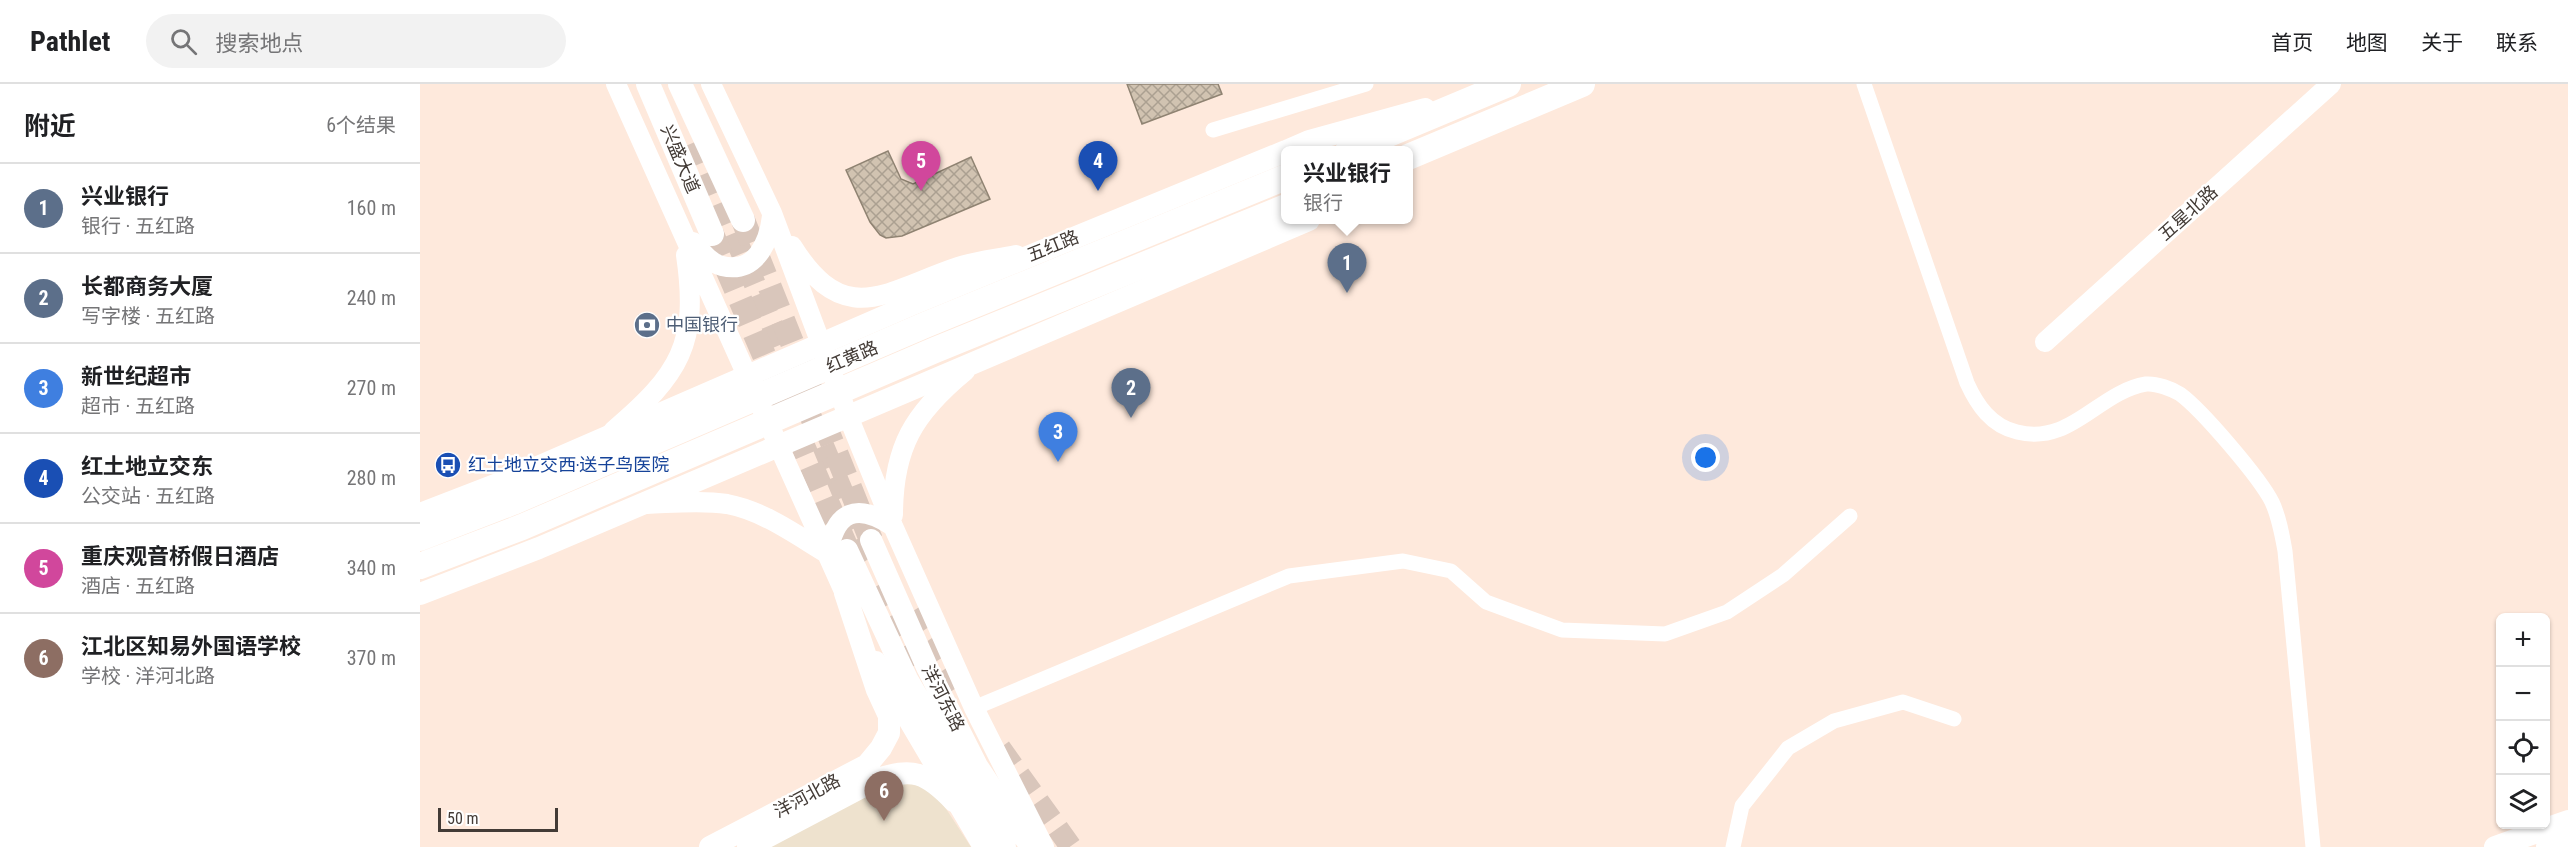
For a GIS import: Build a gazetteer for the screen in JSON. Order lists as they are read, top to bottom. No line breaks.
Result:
{"streets":{"highway":["五红路","红黄路"],"main road":["兴盛大道","洋河东路","洋河北路"],"street":["五星北路"]},"places":{"bank":["中国银行"],"bus stop":["红土地立交西‧送子鸟医院"]},"scale_bar":"50 m","page":{"header":"Pathlet","search":"搜索地点","nav":["首页","地图","关于","联系"],"heading":["附近","6个结果"],"pins":["4","5","1","2","3","6"],"popup":["兴业银行","银行"],"list":[{"mark":"1","name":"兴业银行","note":"银行 · 五红路","value":"160 m"},{"mark":"2","name":"长都商务大厦","note":"写字楼 · 五红路","value":"240 m"},{"mark":"3","name":"新世纪超市","note":"超市 · 五红路","value":"270 m"},{"mark":"4","name":"红土地立交东","note":"公交站 · 五红路","value":"280 m"},{"mark":"5","name":"重庆观音桥假日酒店","note":"酒店 · 五红路","value":"340 m"},{"mark":"6","name":"江北区知易外国语学校","note":"学校 · 洋河北路","value":"370 m"}],"map_buttons":["+","−"],"scale":"50 m"}}
